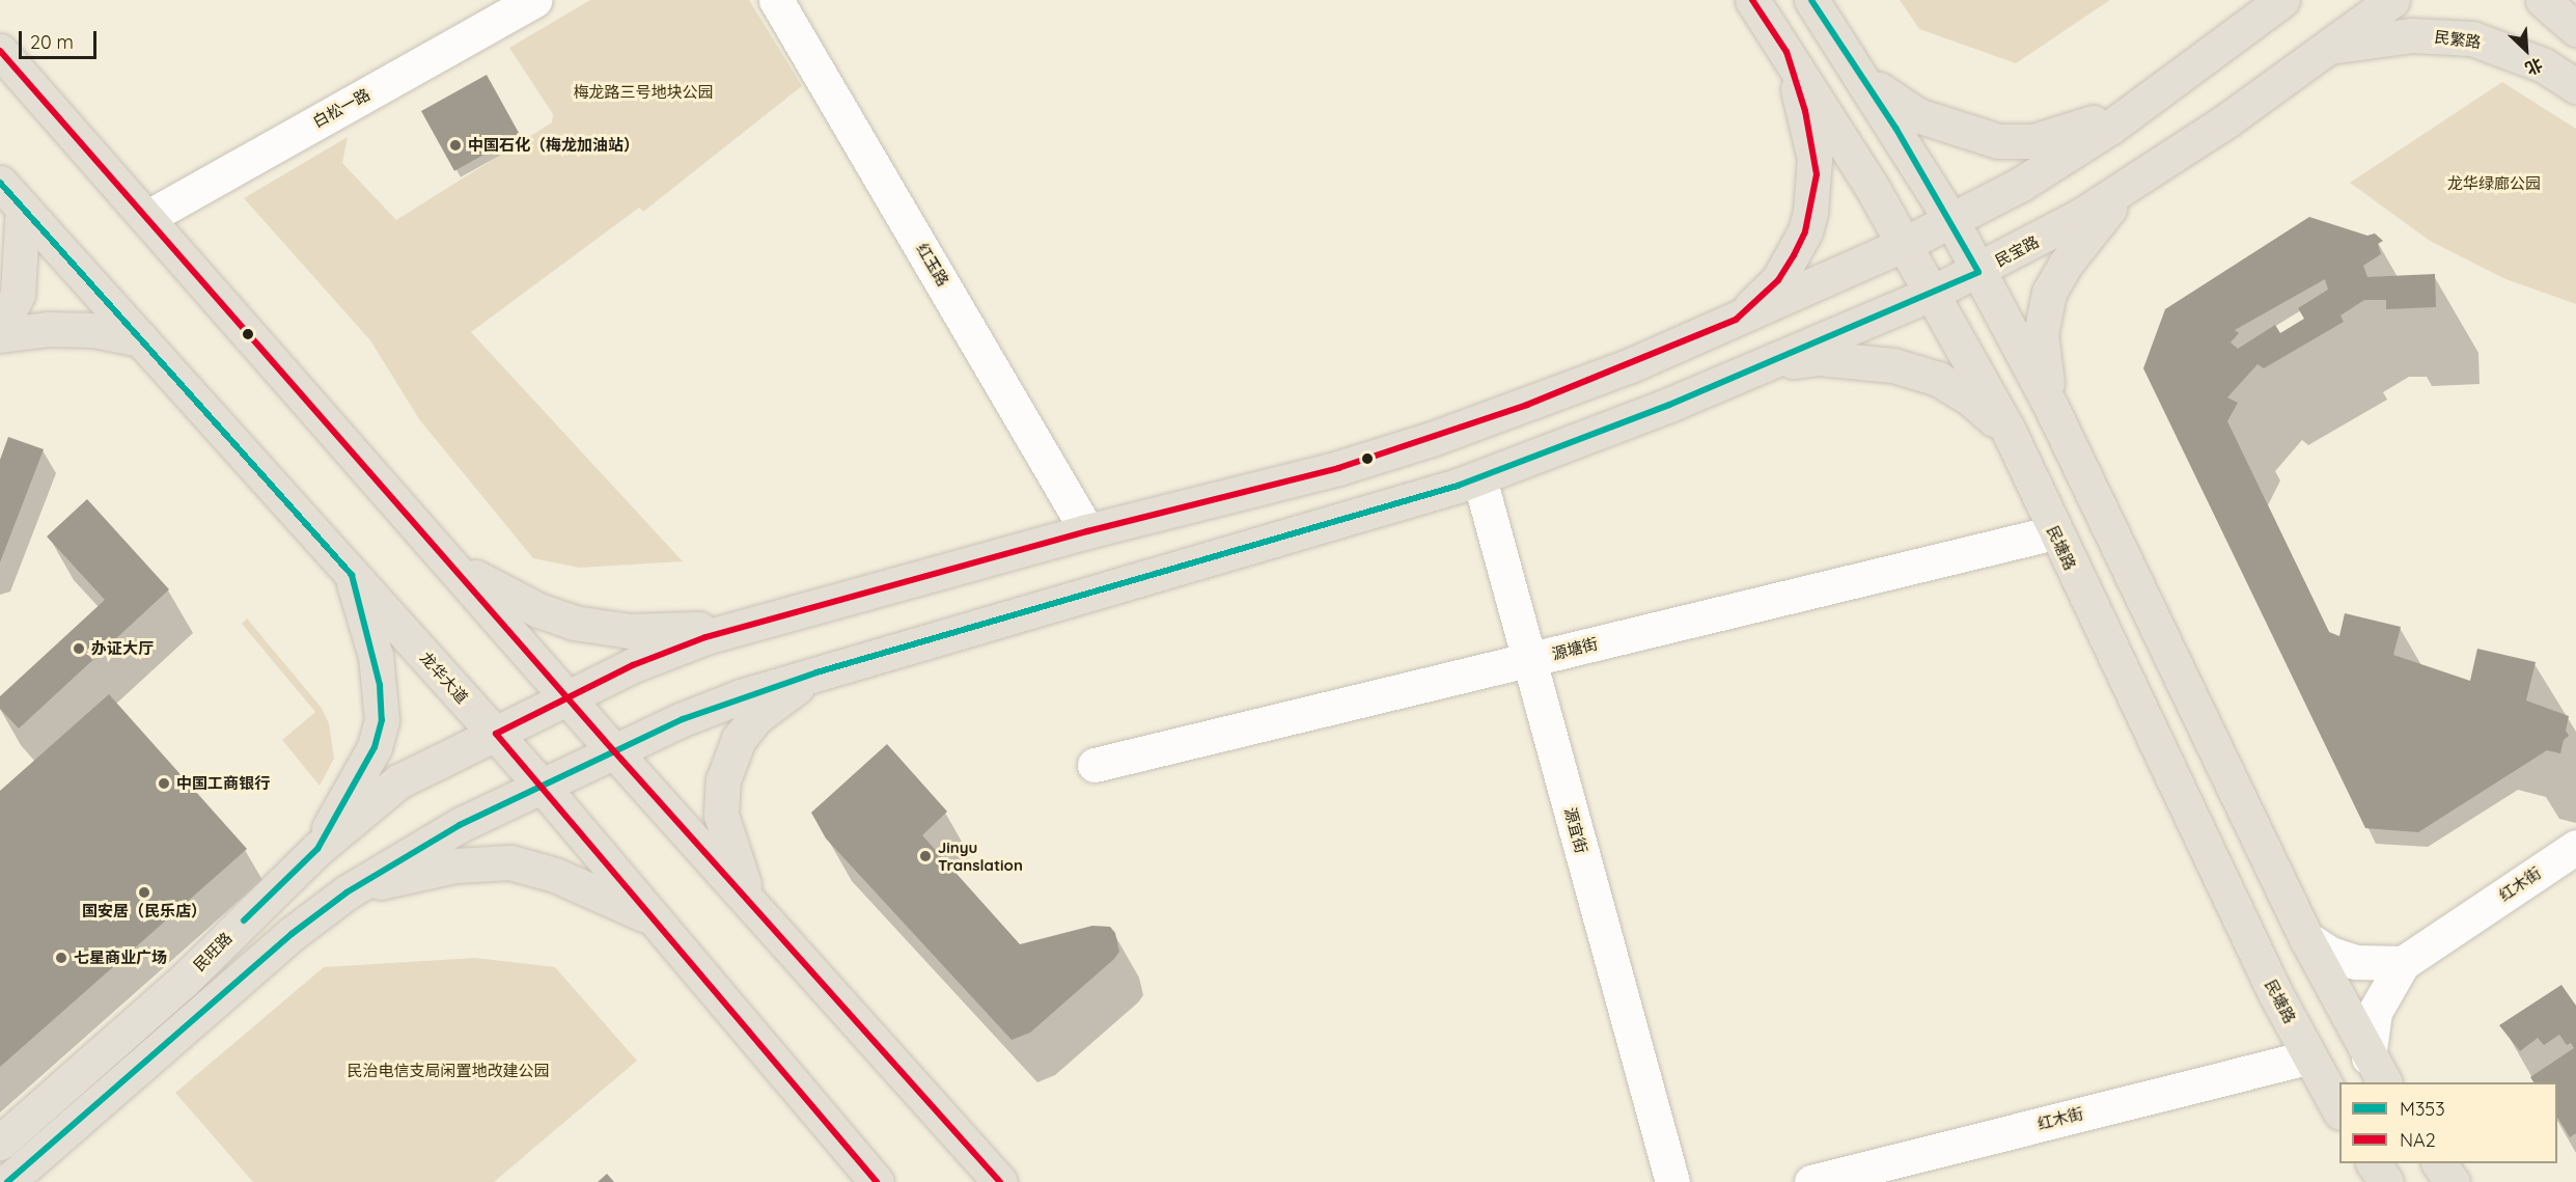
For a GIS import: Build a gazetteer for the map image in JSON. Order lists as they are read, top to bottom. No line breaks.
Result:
{"streets":{"main road":["民繁路","民宝路","民塘路","龙华大道","民旺路"],"street":["白松一路","红玉路","源塘街","源宜街","红木街"]},"crossings":[["民繁路","民宝路"],["民宝路","民塘路"],["民宝路","龙华大道"],["民宝路","源宜街"],["民塘路","源塘街"],["民塘路","红木街"],["源塘街","源宜街"],["龙华大道","民旺路"]],"parks":["梅龙路三号地块公园","龙华绿廊公园","民治电信支局闲置地改建公园"],"places":["中国石化（梅龙加油站）","办证大厅","中国工商银行","Jinyu Translation","国安居（民乐店）","七星商业广场"],"lines":["transit line M353","transit line NA2"],"legend":["M353","NA2"],"scale_bar":"20 m","north":"bottom right"}
